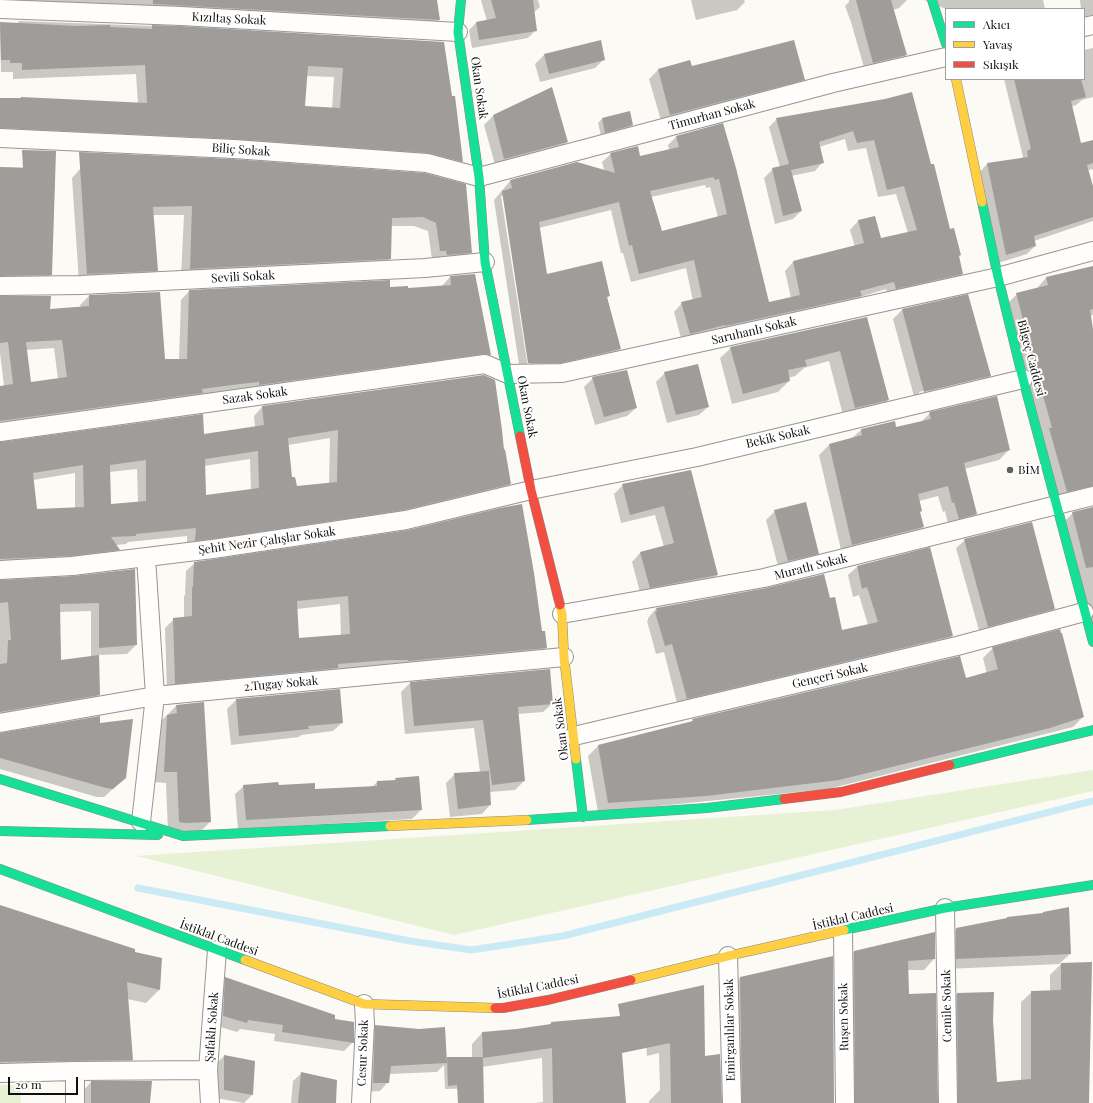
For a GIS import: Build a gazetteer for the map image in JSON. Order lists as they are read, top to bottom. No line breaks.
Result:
{"streets":{"street":["Kızıltaş Sokak","Okan Sokak","Timurhan Sokak","Biliç Sokak","Sevili Sokak","Saruhanlı Sokak","Bilgeç Caddesi","Sazak Sokak","Bekik Sokak","Şehit Nezir Çalışlar Sokak","Muratlı Sokak","Gençeri Sokak","2.Tugay Sokak","İstiklal Caddesi","Cemile Sokak","Ruşen Sokak","Şafaklı Sokak","Emirganlılar Sokak","Cesur Sokak"]},"crossings":[["Kızıltaş Sokak","Okan Sokak"],["Okan Sokak","Timurhan Sokak"],["Okan Sokak","Biliç Sokak"],["Okan Sokak","Sevili Sokak"],["Okan Sokak","Saruhanlı Sokak"],["Okan Sokak","Sazak Sokak"],["Okan Sokak","Bekik Sokak"],["Okan Sokak","Şehit Nezir Çalışlar Sokak"],["Okan Sokak","Muratlı Sokak"],["Okan Sokak","Gençeri Sokak"],["Okan Sokak","2.Tugay Sokak"],["Timurhan Sokak","Biliç Sokak"],["Saruhanlı Sokak","Bilgeç Caddesi"],["Saruhanlı Sokak","Sazak Sokak"],["Bilgeç Caddesi","Bekik Sokak"],["Bilgeç Caddesi","Muratlı Sokak"],["Bilgeç Caddesi","Gençeri Sokak"],["Bekik Sokak","Şehit Nezir Çalışlar Sokak"],["İstiklal Caddesi","Cemile Sokak"],["İstiklal Caddesi","Ruşen Sokak"],["İstiklal Caddesi","Şafaklı Sokak"],["İstiklal Caddesi","Emirganlılar Sokak"],["İstiklal Caddesi","Cesur Sokak"]],"places":["BİM"],"legend":["Akıcı","Yavaş","Sıkışık"],"scale_bar":"20 m"}
